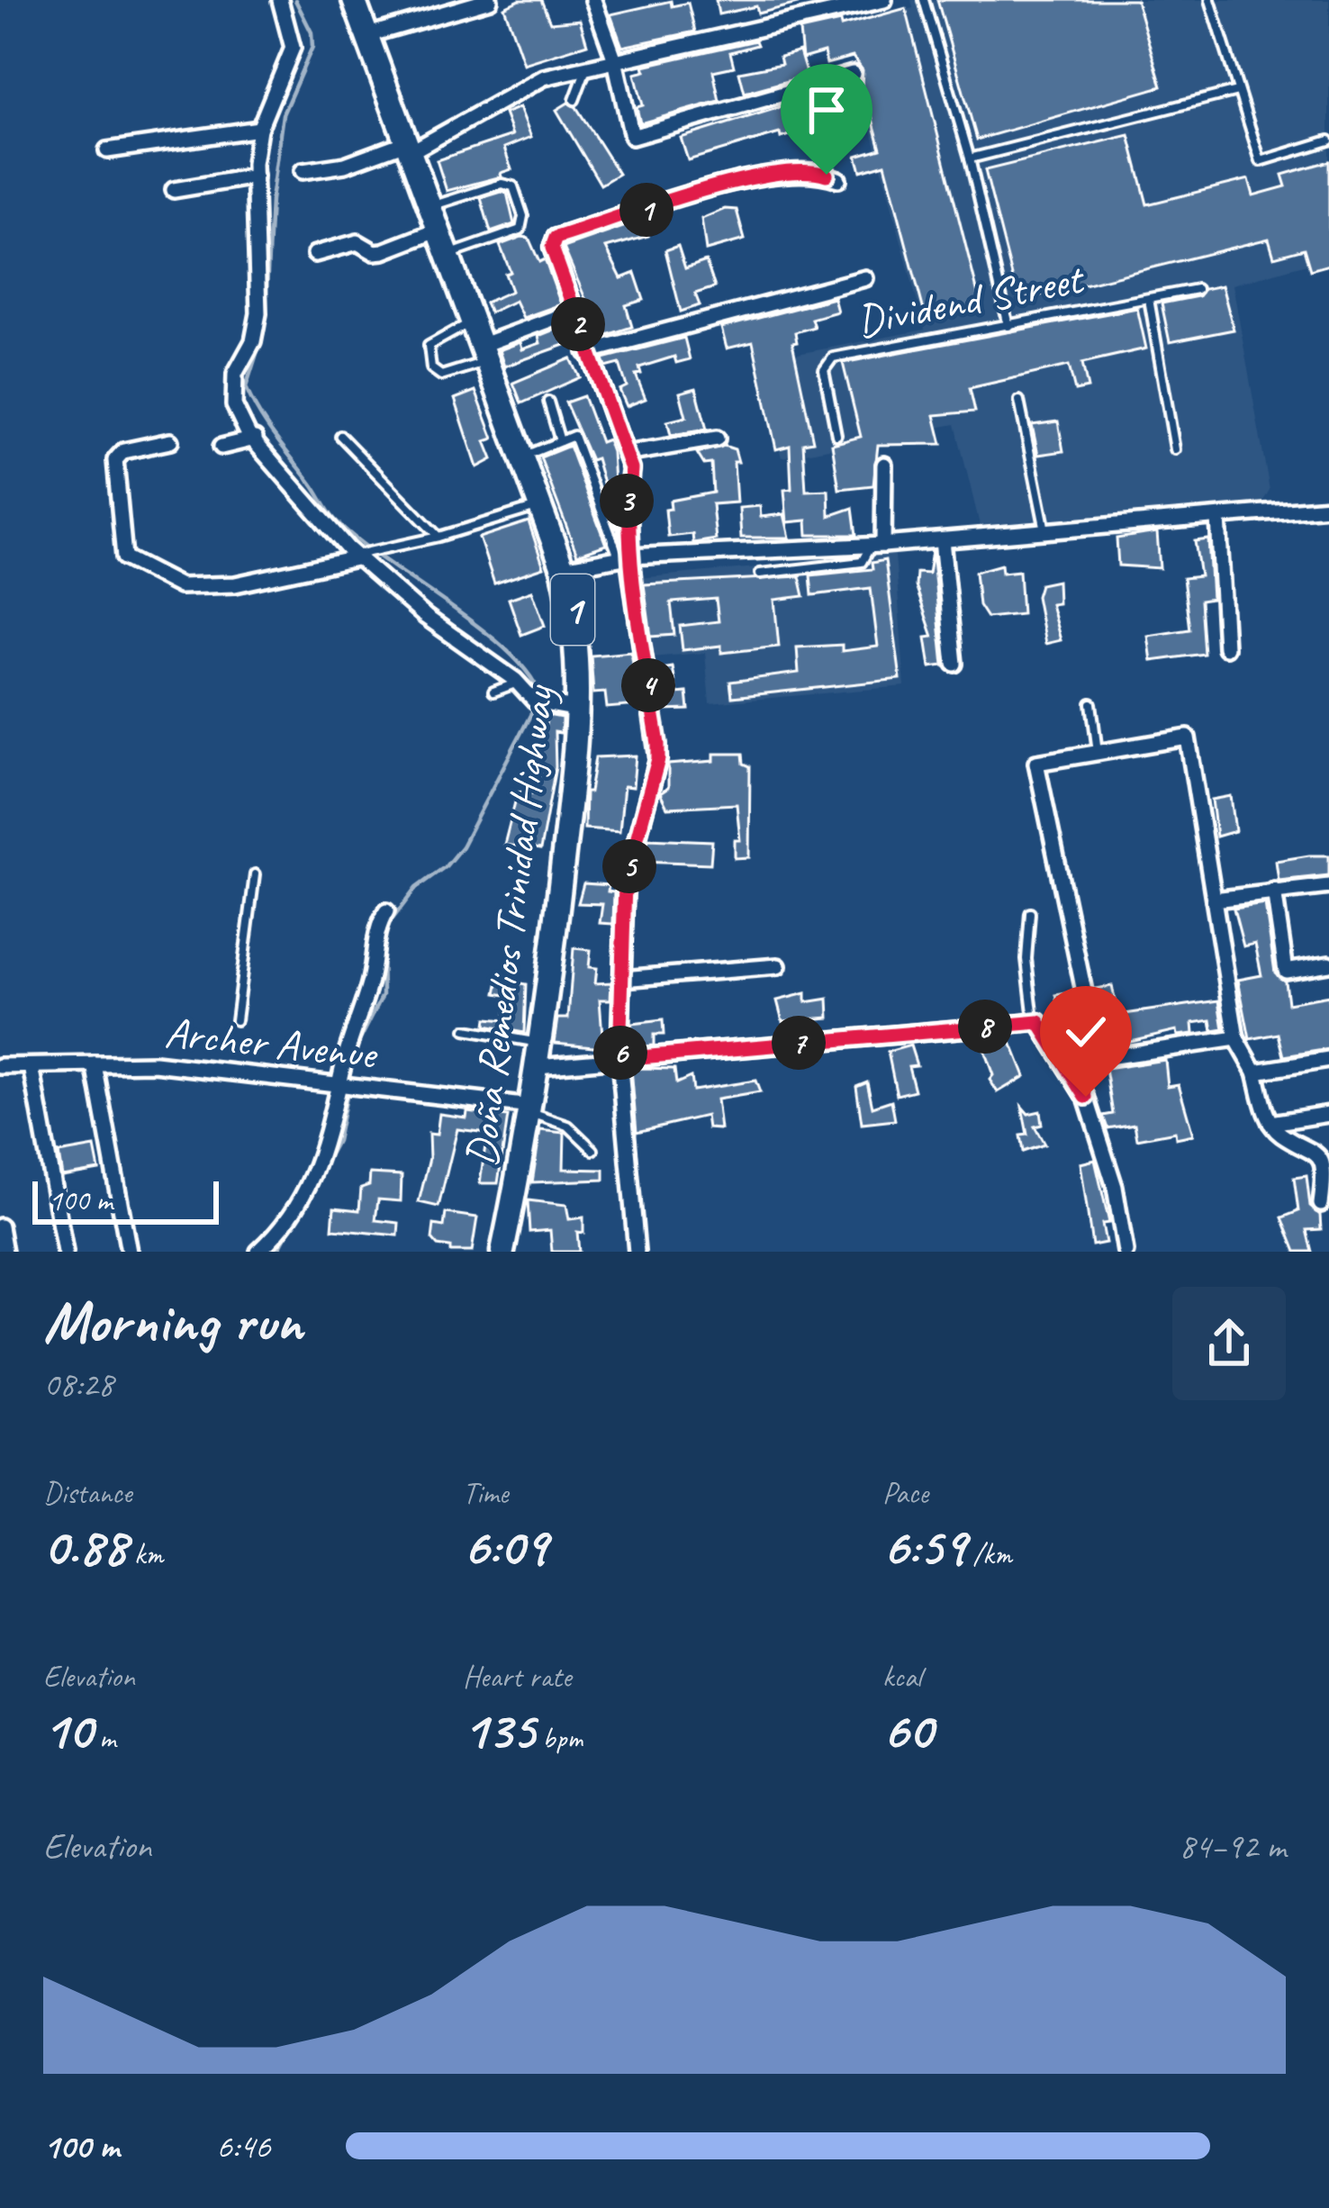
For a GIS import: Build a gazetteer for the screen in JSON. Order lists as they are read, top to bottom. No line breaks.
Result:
{"streets":{"highway":["1","Doña Remedios Trinidad Highway"],"street":["Archer Avenue"],"lane":["Dividend Street"]},"crossings":[["Doña Remedios Trinidad Highway","Archer Avenue"]],"scale_bar":"100 m","page":{"pins":["1","2","3","4","5","8","7","6"],"scale":"100 m","heading":["Morning run","08:28"],"stats":[["Distance","0.88 km"],["Time","6:09"],["Pace","6:59 /km"],["Elevation","10 m"],["Heart rate","135 bpm"],["kcal","60"]],"chart":["Elevation","84–92 m"],"list":[{"name":"100 m","note":"6:46"}]}}
